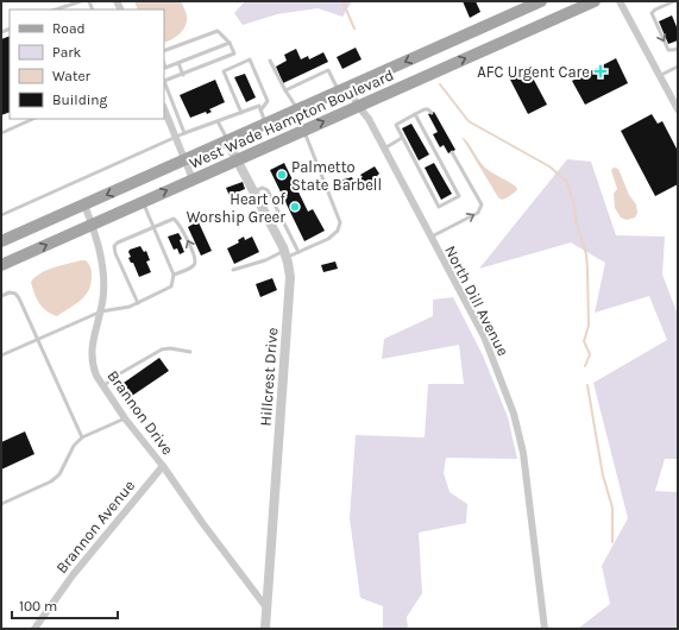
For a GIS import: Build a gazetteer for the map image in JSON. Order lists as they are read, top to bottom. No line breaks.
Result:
{"streets":{"main road":["West Wade Hampton Boulevard"],"street":["North Dill Avenue","Hillcrest Drive","Brannon Drive","Brannon Avenue"]},"crossings":[["West Wade Hampton Boulevard","North Dill Avenue"],["West Wade Hampton Boulevard","Hillcrest Drive"],["West Wade Hampton Boulevard","Brannon Drive"],["Hillcrest Drive","Brannon Drive"],["Brannon Drive","Brannon Avenue"]],"places":{"health":["AFC Urgent Care"],"other":["Palmetto State Barbell","Heart of Worship Greer"]},"legend":["Road","Park","Water","Building"],"scale_bar":"100 m"}
